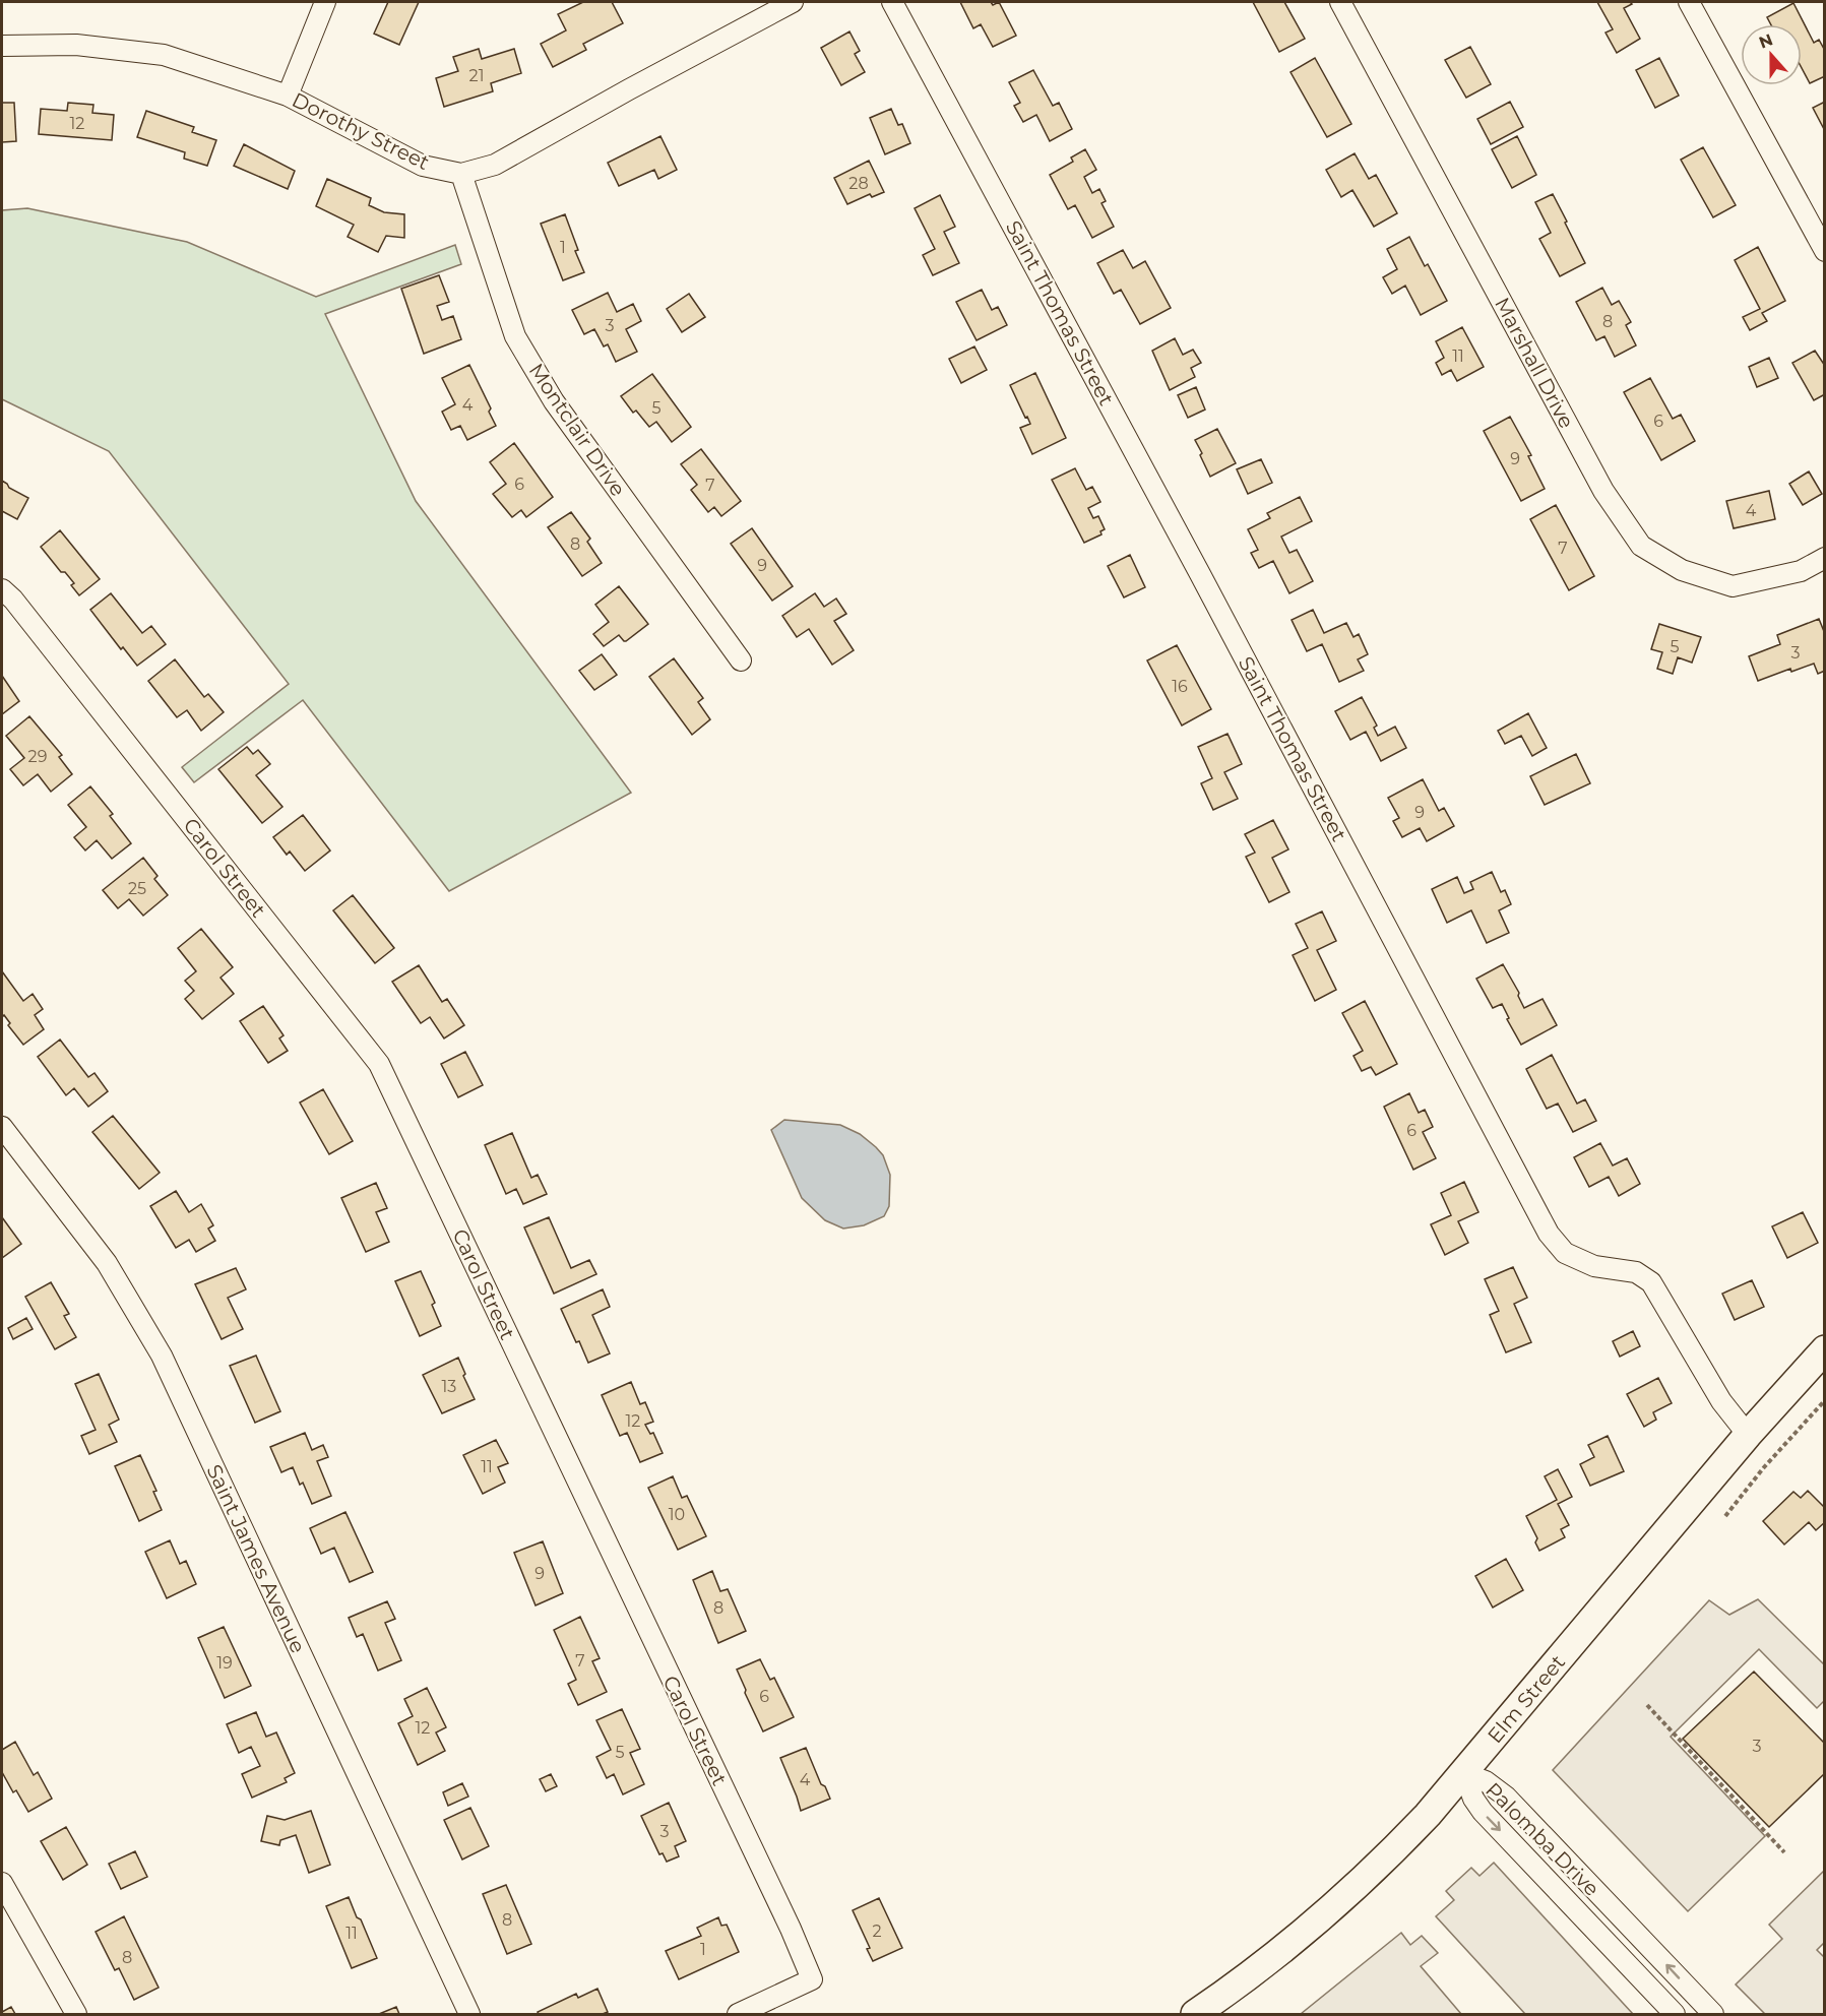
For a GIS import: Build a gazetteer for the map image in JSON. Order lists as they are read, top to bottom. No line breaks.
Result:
{"streets":{"main road":["Elm Street"],"street":["Dorothy Street","Saint Thomas Street","Marshall Drive","Montclair Drive","Carol Street","Saint James Avenue","Palomba Drive"]},"crossings":[["Dorothy Street","Montclair Drive"],["Saint Thomas Street","Elm Street"],["Elm Street","Palomba Drive"]],"house_numbers":["21","12","28","1","8","3","11","4","5","6","9","6","7","4","8","7","9","5","3","16","29","9","25","6","13","12","11","10","9","8","7","19","6","12","3","5","4","3","8","2","11","1","8"],"north":"top"}
